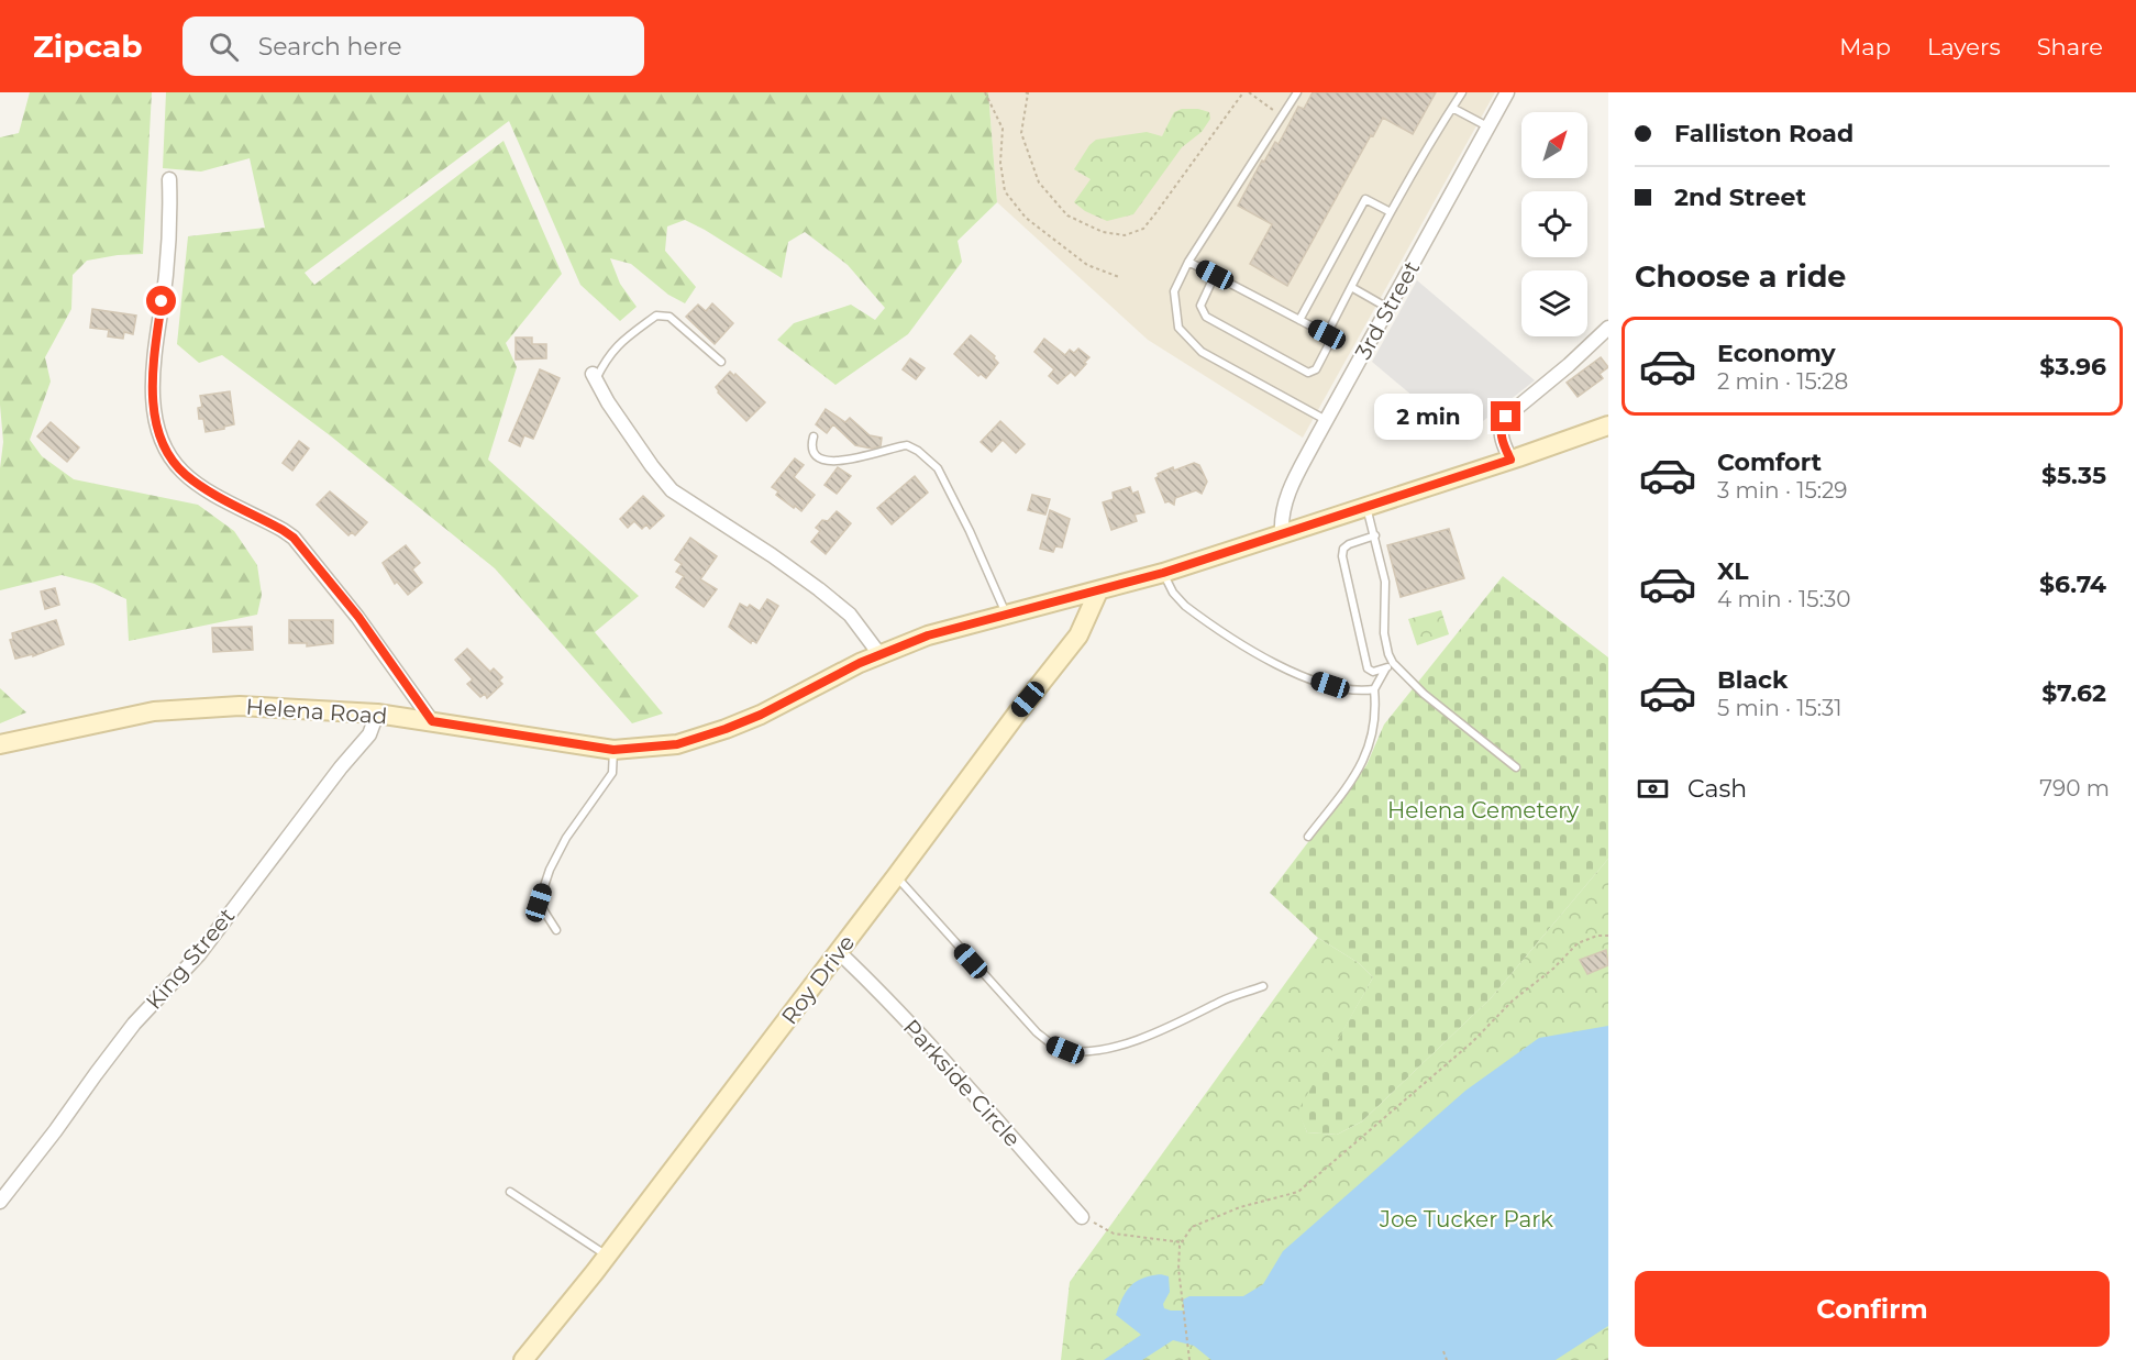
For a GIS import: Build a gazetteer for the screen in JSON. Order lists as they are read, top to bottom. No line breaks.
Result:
{"streets":{"main road":["Helena Road","Roy Drive"],"street":["3rd Street","King Street","Parkside Circle"]},"crossings":[["3rd Street","Helena Road"],["Helena Road","King Street"],["Helena Road","Roy Drive"],["Roy Drive","Parkside Circle"]],"parks":["Helena Cemetery","Joe Tucker Park"],"north":"top right","page":{"header":"Zipcab","search":"Search here","nav":["Map","Layers","Share"],"banner":["Falliston Road","2nd Street"],"heading":"Choose a ride","list":[{"name":"Economy","note":"2 min · 15:28","value":"$3.96"},{"name":"Comfort","note":"3 min · 15:29","value":"$5.35"},{"name":"XL","note":"4 min · 15:30","value":"$6.74"},{"name":"Black","note":"5 min · 15:31","value":"$7.62"}],"bubble":"2 min","pay":["Cash","790 m"],"buttons":"Confirm"}}
